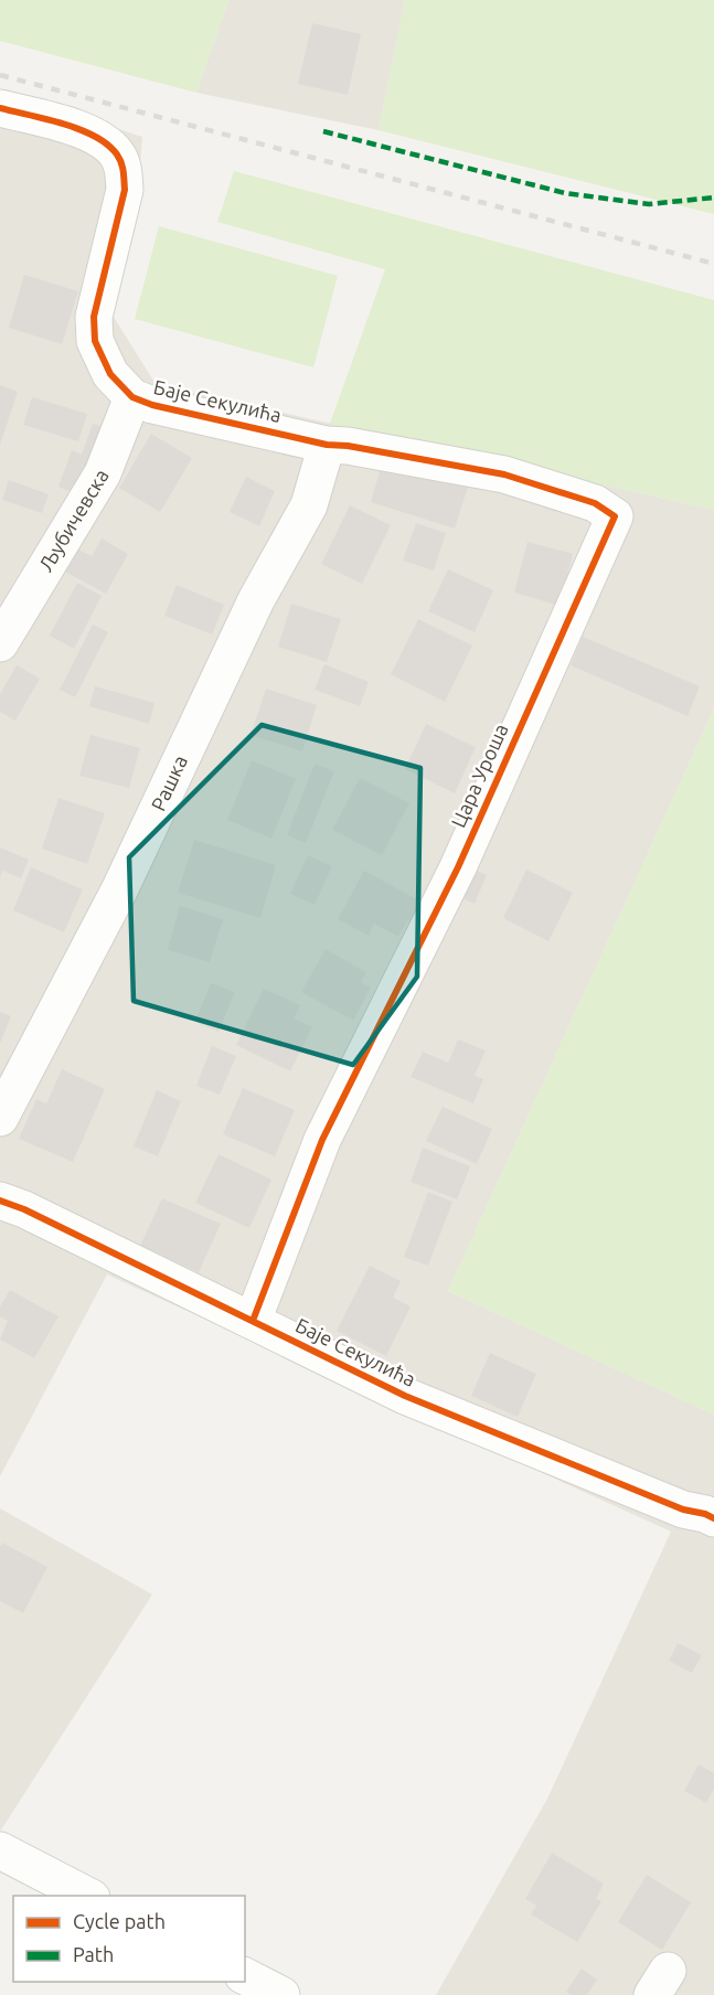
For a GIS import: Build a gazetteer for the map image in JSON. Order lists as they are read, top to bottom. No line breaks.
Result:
{"streets":{"street":["Баје Секулића","Љубичевска","Цара Уроша","Рашка"]},"crossings":[["Баје Секулића","Љубичевска"],["Баје Секулића","Цара Уроша"],["Баје Секулића","Рашка"],["Цара Уроша","Рашка"]],"legend":["Cycle path","Path"]}
